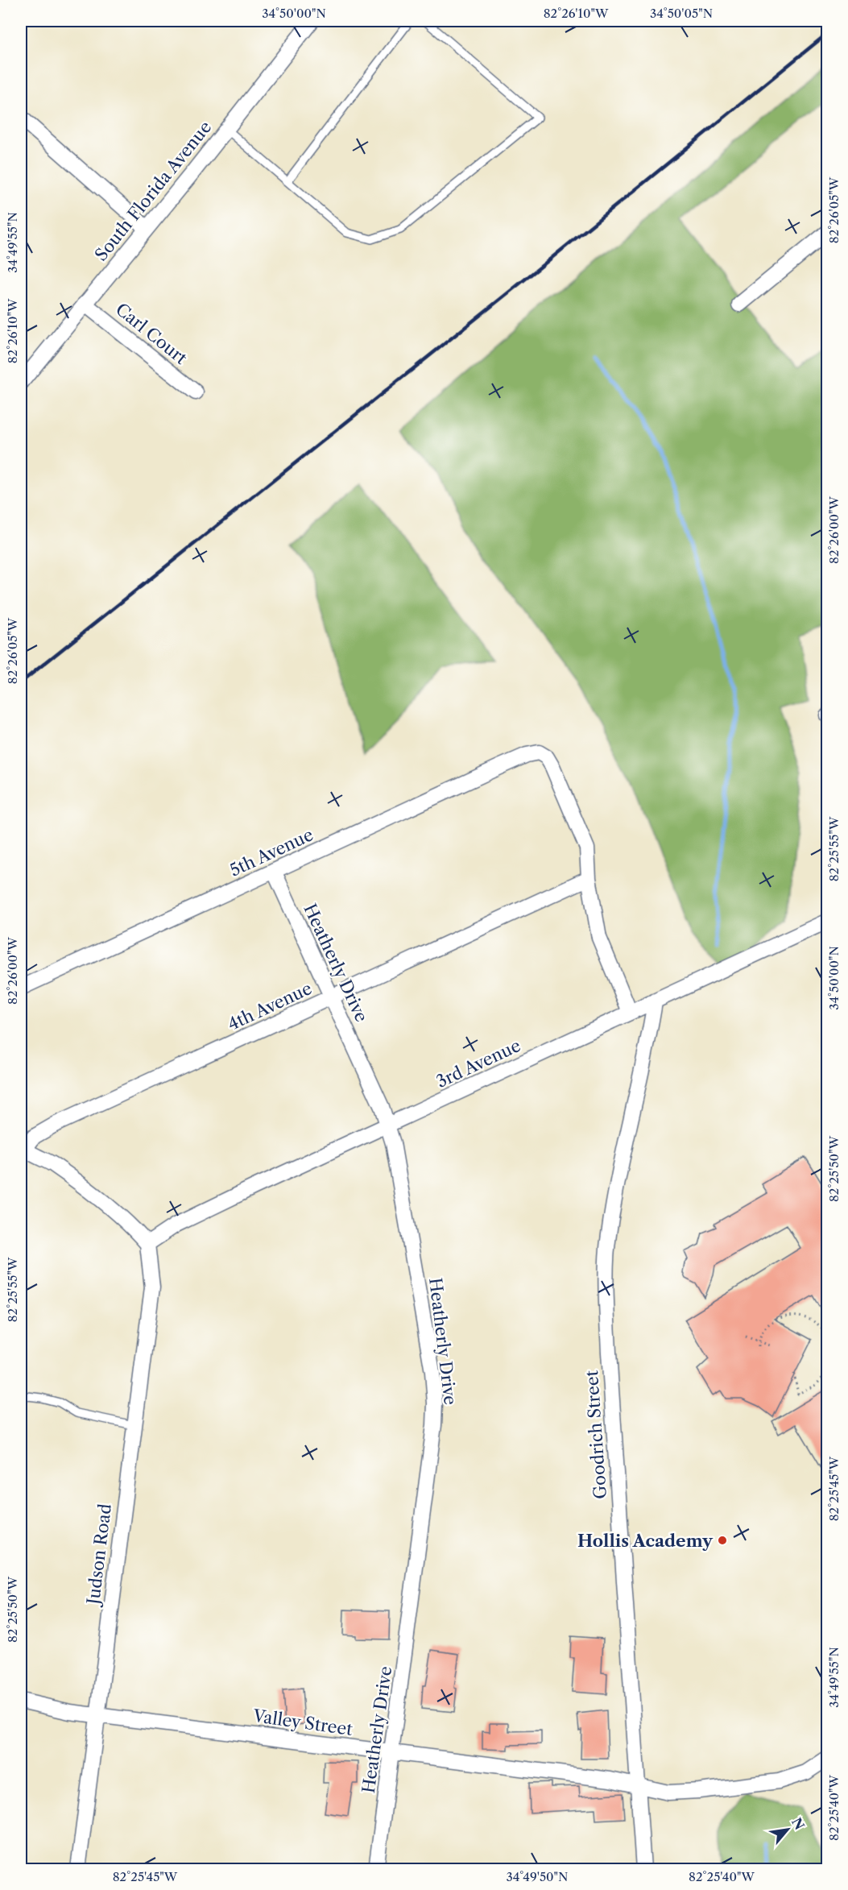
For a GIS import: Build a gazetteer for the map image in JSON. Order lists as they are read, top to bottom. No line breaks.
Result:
{"streets":{"street":["South Florida Avenue","Carl Court","5th Avenue","Heatherly Drive","4th Avenue","3rd Avenue","Goodrich Street","Judson Road","Valley Street"]},"crossings":[["South Florida Avenue","Carl Court"],["5th Avenue","Heatherly Drive"],["5th Avenue","4th Avenue"],["Heatherly Drive","4th Avenue"],["Heatherly Drive","3rd Avenue"],["Heatherly Drive","Valley Street"],["3rd Avenue","Goodrich Street"],["3rd Avenue","Judson Road"],["Goodrich Street","Valley Street"],["Judson Road","Valley Street"]],"places":["Hollis Academy"],"north":"top right","coordinates":["34°50'00\"N","82°26'10\"W","34°50'05\"N","82°26'05\"W","34°49'55\"N","82°26'00\"W","82°25'55\"W","82°25'50\"W","82°25'45\"W","82°25'40\"W","34°49'50\"N"]}
